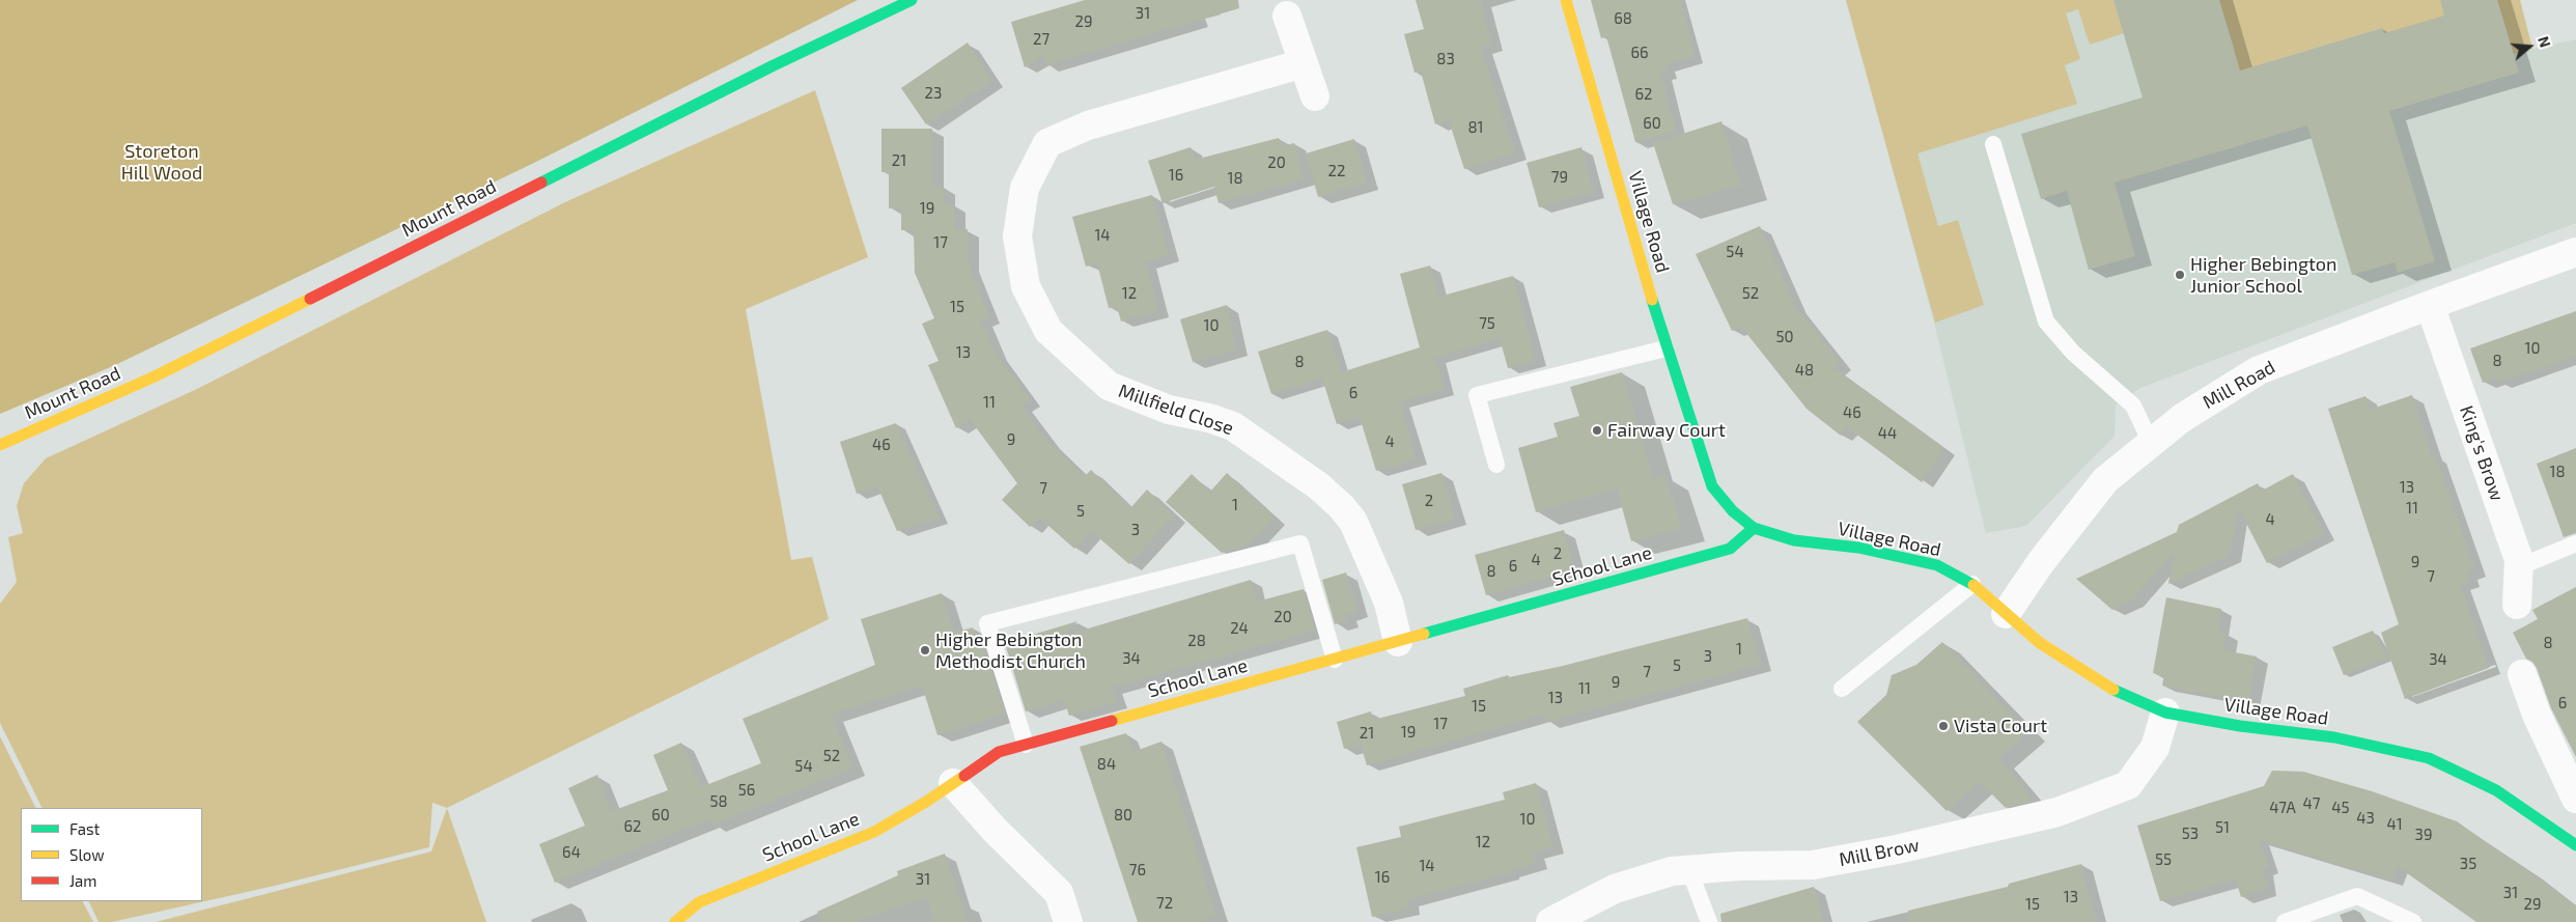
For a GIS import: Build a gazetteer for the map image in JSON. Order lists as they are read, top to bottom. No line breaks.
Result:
{"streets":{"main road":["Mount Road","Village Road","School Lane"],"street":["Mill Road","Millfield Close","King's Brow","Mill Brow"]},"crossings":[["Village Road","Mill Road"],["Village Road","School Lane"],["Village Road","Mill Brow"],["Mill Road","King's Brow"],["Millfield Close","School Lane"]],"parks":["Storeton Hill Wood"],"places":["Higher Bebington Junior School","Fairway Court","Higher Bebington Methodist Church","Vista Court"],"house_numbers":["31","68","29","27","66","83","23","62","60","81","21","20","22","16","79","18","19","14","17","54","12","52","15","75","10","50","10","13","8","8","48","6","11","46","44","9","4","46","18","13","7","2","1","11","5","4","3","2","4","9","6","8","7","20","24","28","8","1","3","34","34","5","7","9","11","13","6","15","17","19","21","52","84","54","56","58","47","47A","45","60","80","43","10","41","62","51","53","39","12","64","55","35","14","76","16","31","31","13","72","15","29"],"legend":["Fast","Slow","Jam"],"north":"right"}
